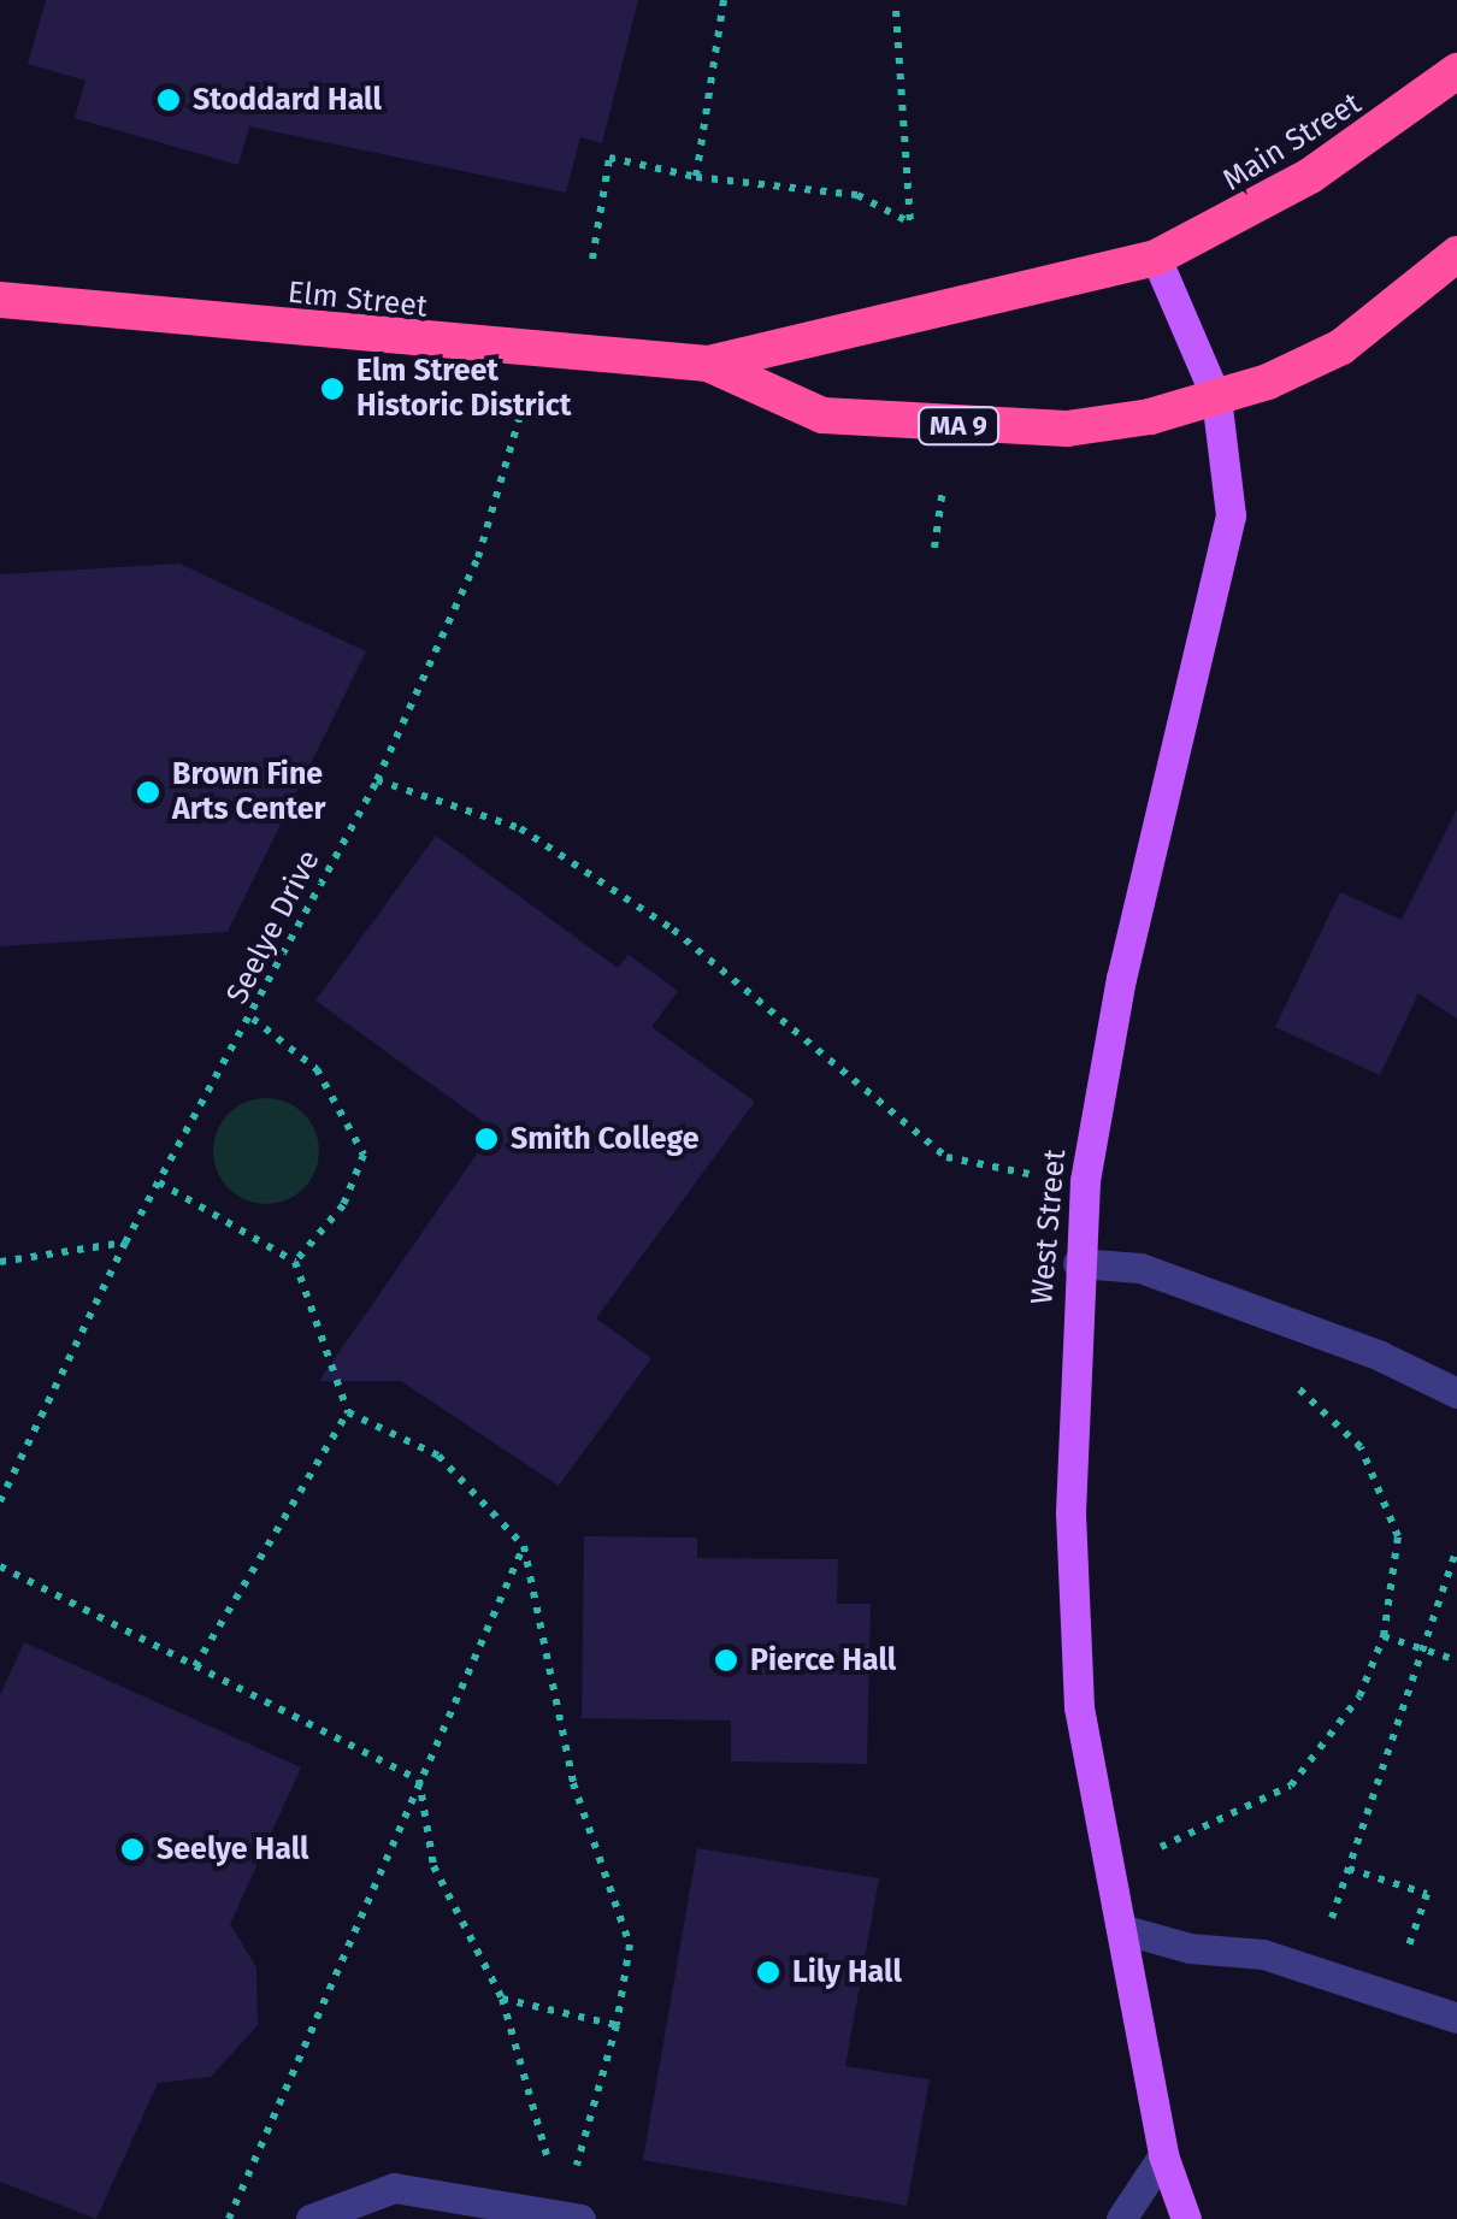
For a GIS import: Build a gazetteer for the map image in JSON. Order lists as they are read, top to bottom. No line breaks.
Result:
{"streets":{"highway":["Main Street","Elm Street","MA 9"],"main road":["West Street"],"path":["Seelye Drive"]},"crossings":[["Main Street","Elm Street"],["Main Street","West Street"],["Elm Street","MA 9"],["Elm Street","Seelye Drive"],["Elm Street","West Street"],["MA 9","West Street"]],"places":["Stoddard Hall","Elm Street Historic District","Brown Fine Arts Center","Smith College","Pierce Hall","Seelye Hall","Lily Hall"]}
